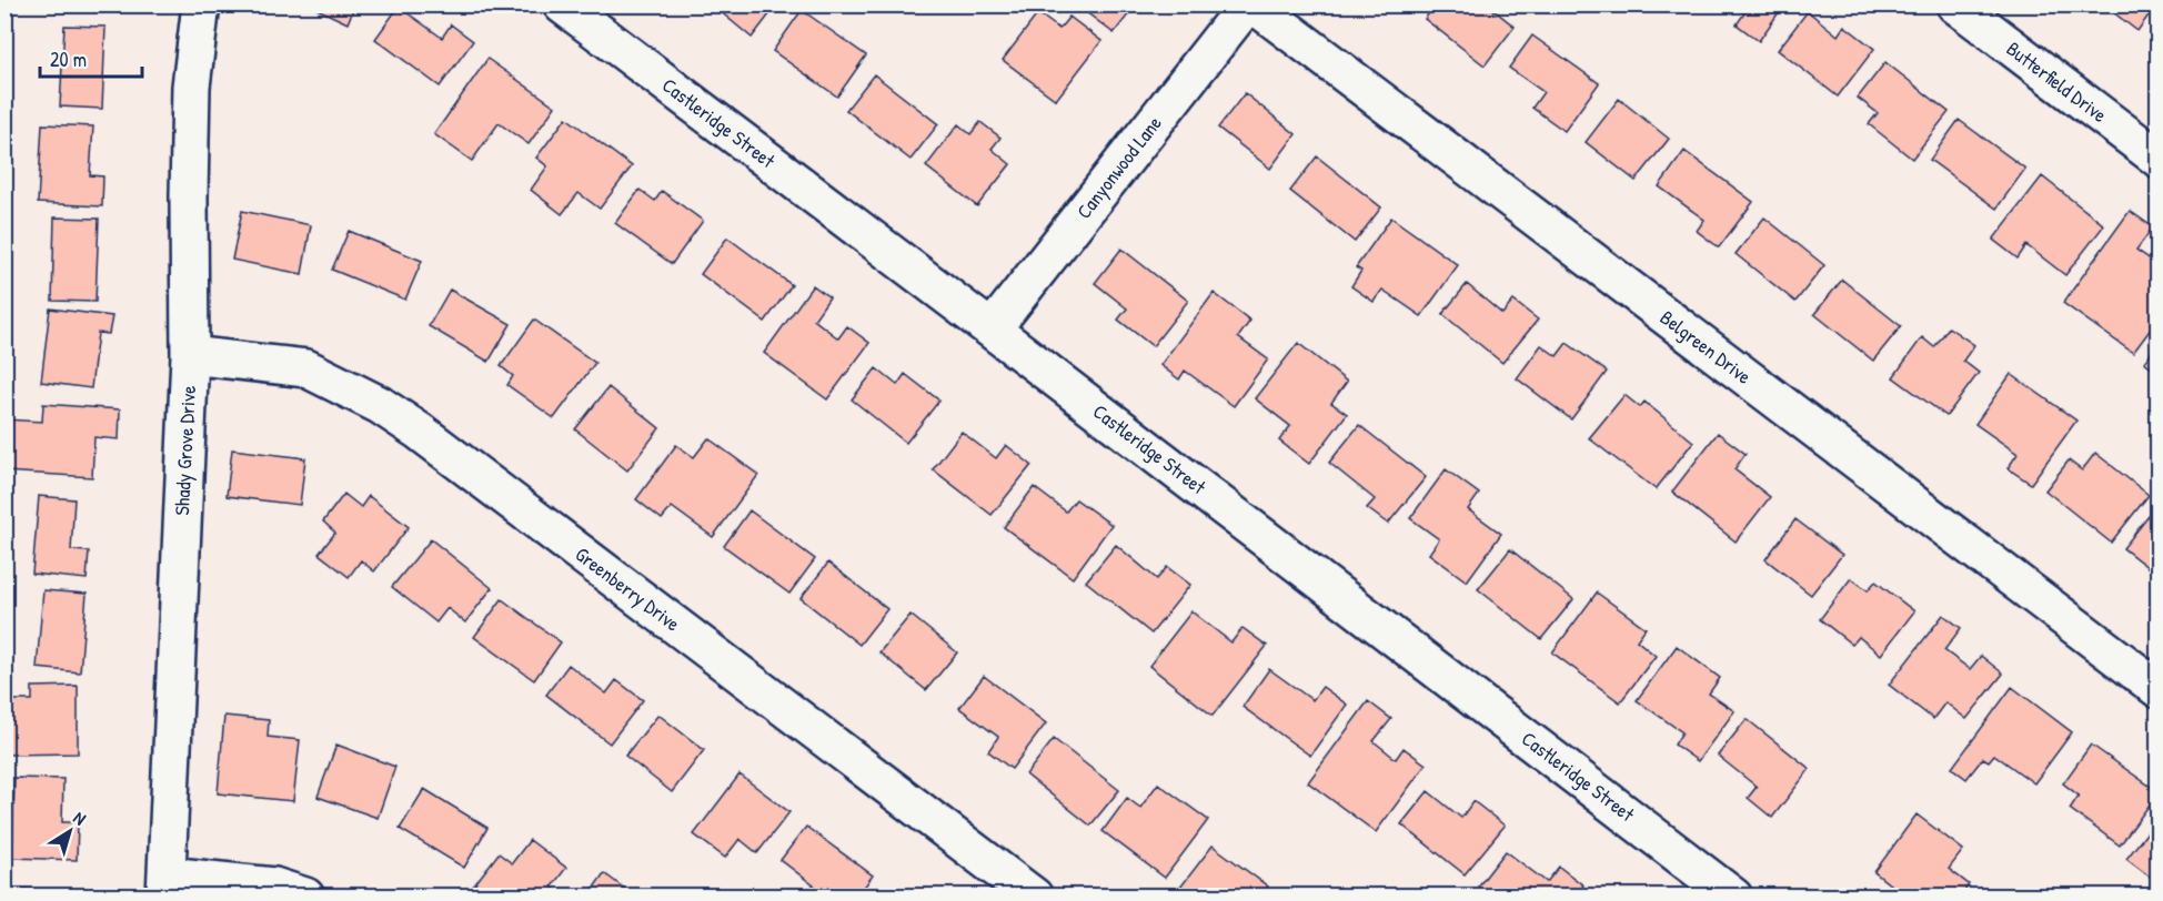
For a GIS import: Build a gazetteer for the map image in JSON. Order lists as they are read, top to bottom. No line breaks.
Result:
{"streets":{"street":["Butterfield Drive","Castleridge Street","Canyonwood Lane","Belgreen Drive","Shady Grove Drive","Greenberry Drive"]},"crossings":[["Castleridge Street","Canyonwood Lane"],["Shady Grove Drive","Greenberry Drive"]],"scale_bar":"20 m","north":"top right"}
